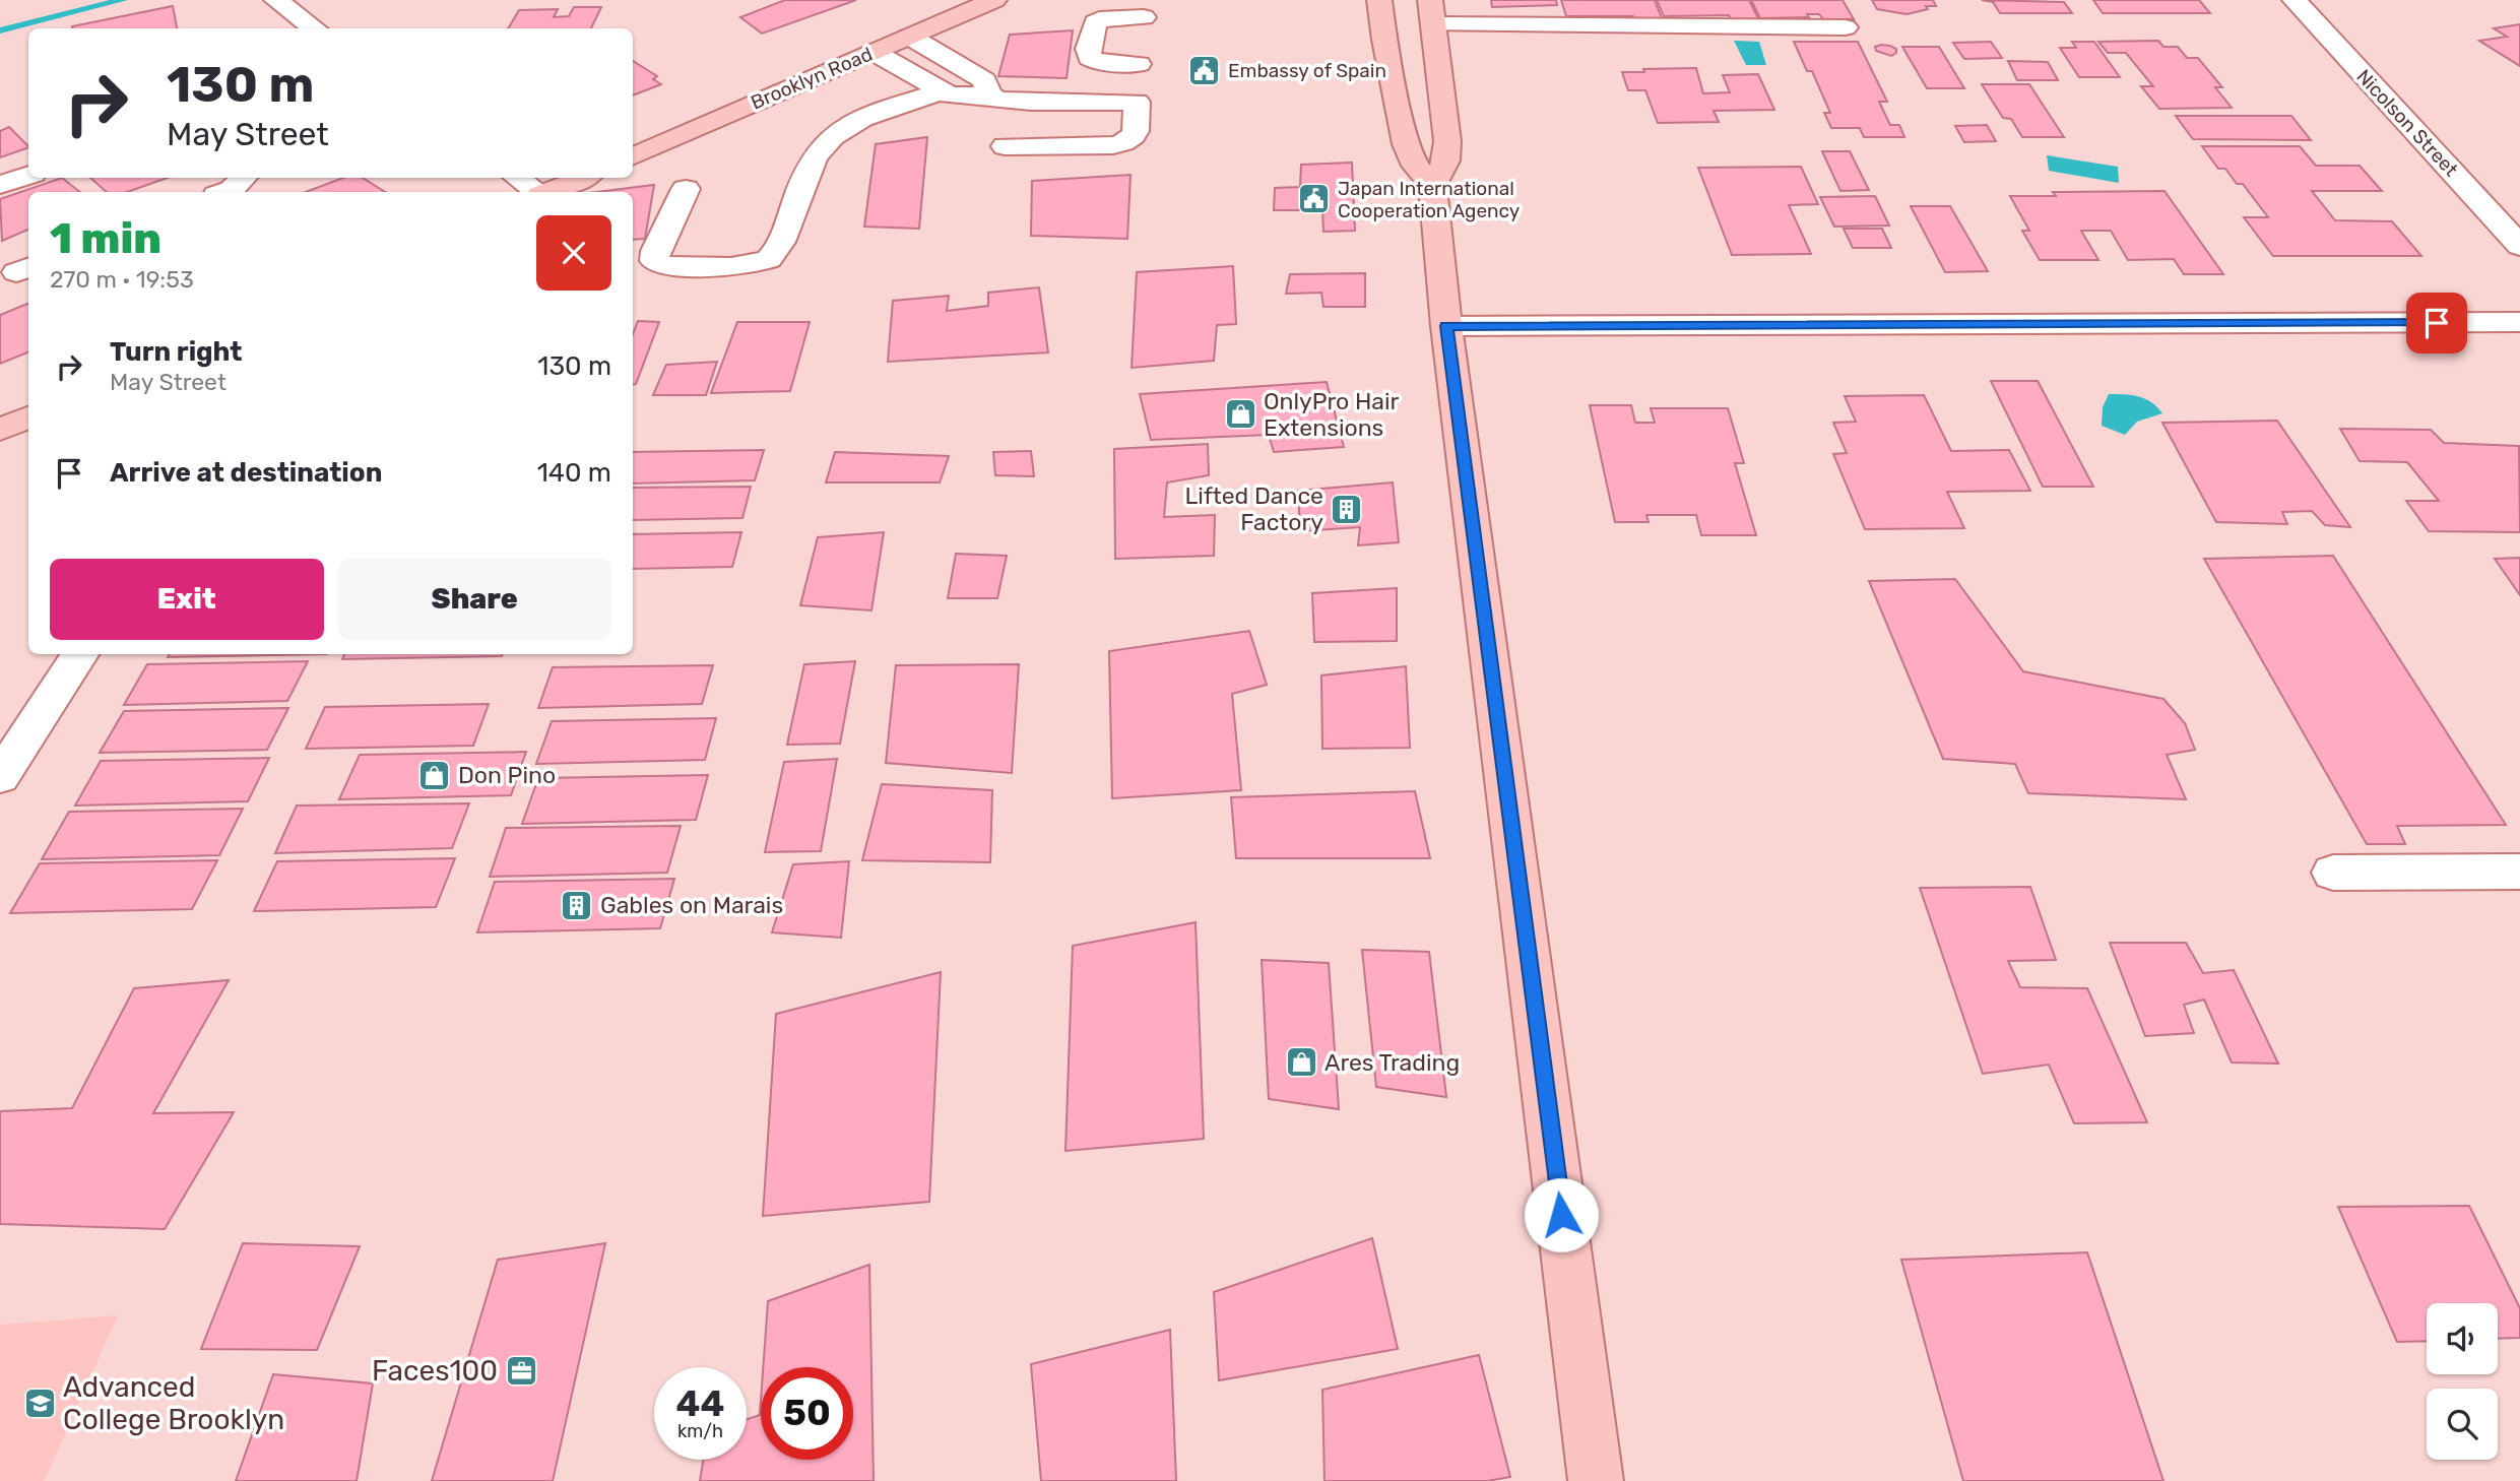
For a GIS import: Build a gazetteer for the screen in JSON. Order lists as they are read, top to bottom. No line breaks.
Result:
{"streets":{"main road":["Brooklyn Road"],"street":["Nicolson Street"]},"places":{"public building":["Embassy of Spain","Japan International Cooperation Agency"],"shop":["OnlyPro Hair Extensions","Don Pino","Ares Trading"],"building":["Lifted Dance Factory","Gables on Marais"],"office":["Faces100"],"school or university":["Advanced College Brooklyn"]},"page":{"turn":["130 m","May Street"],"heading":["1 min","270 m · 19:53"],"list":[{"name":"Turn right","note":"May Street","value":"130 m"},{"name":"Arrive at destination","value":"140 m"}],"buttons":["Exit","Share"],"speed":"44 km/h","limit":"50"}}
